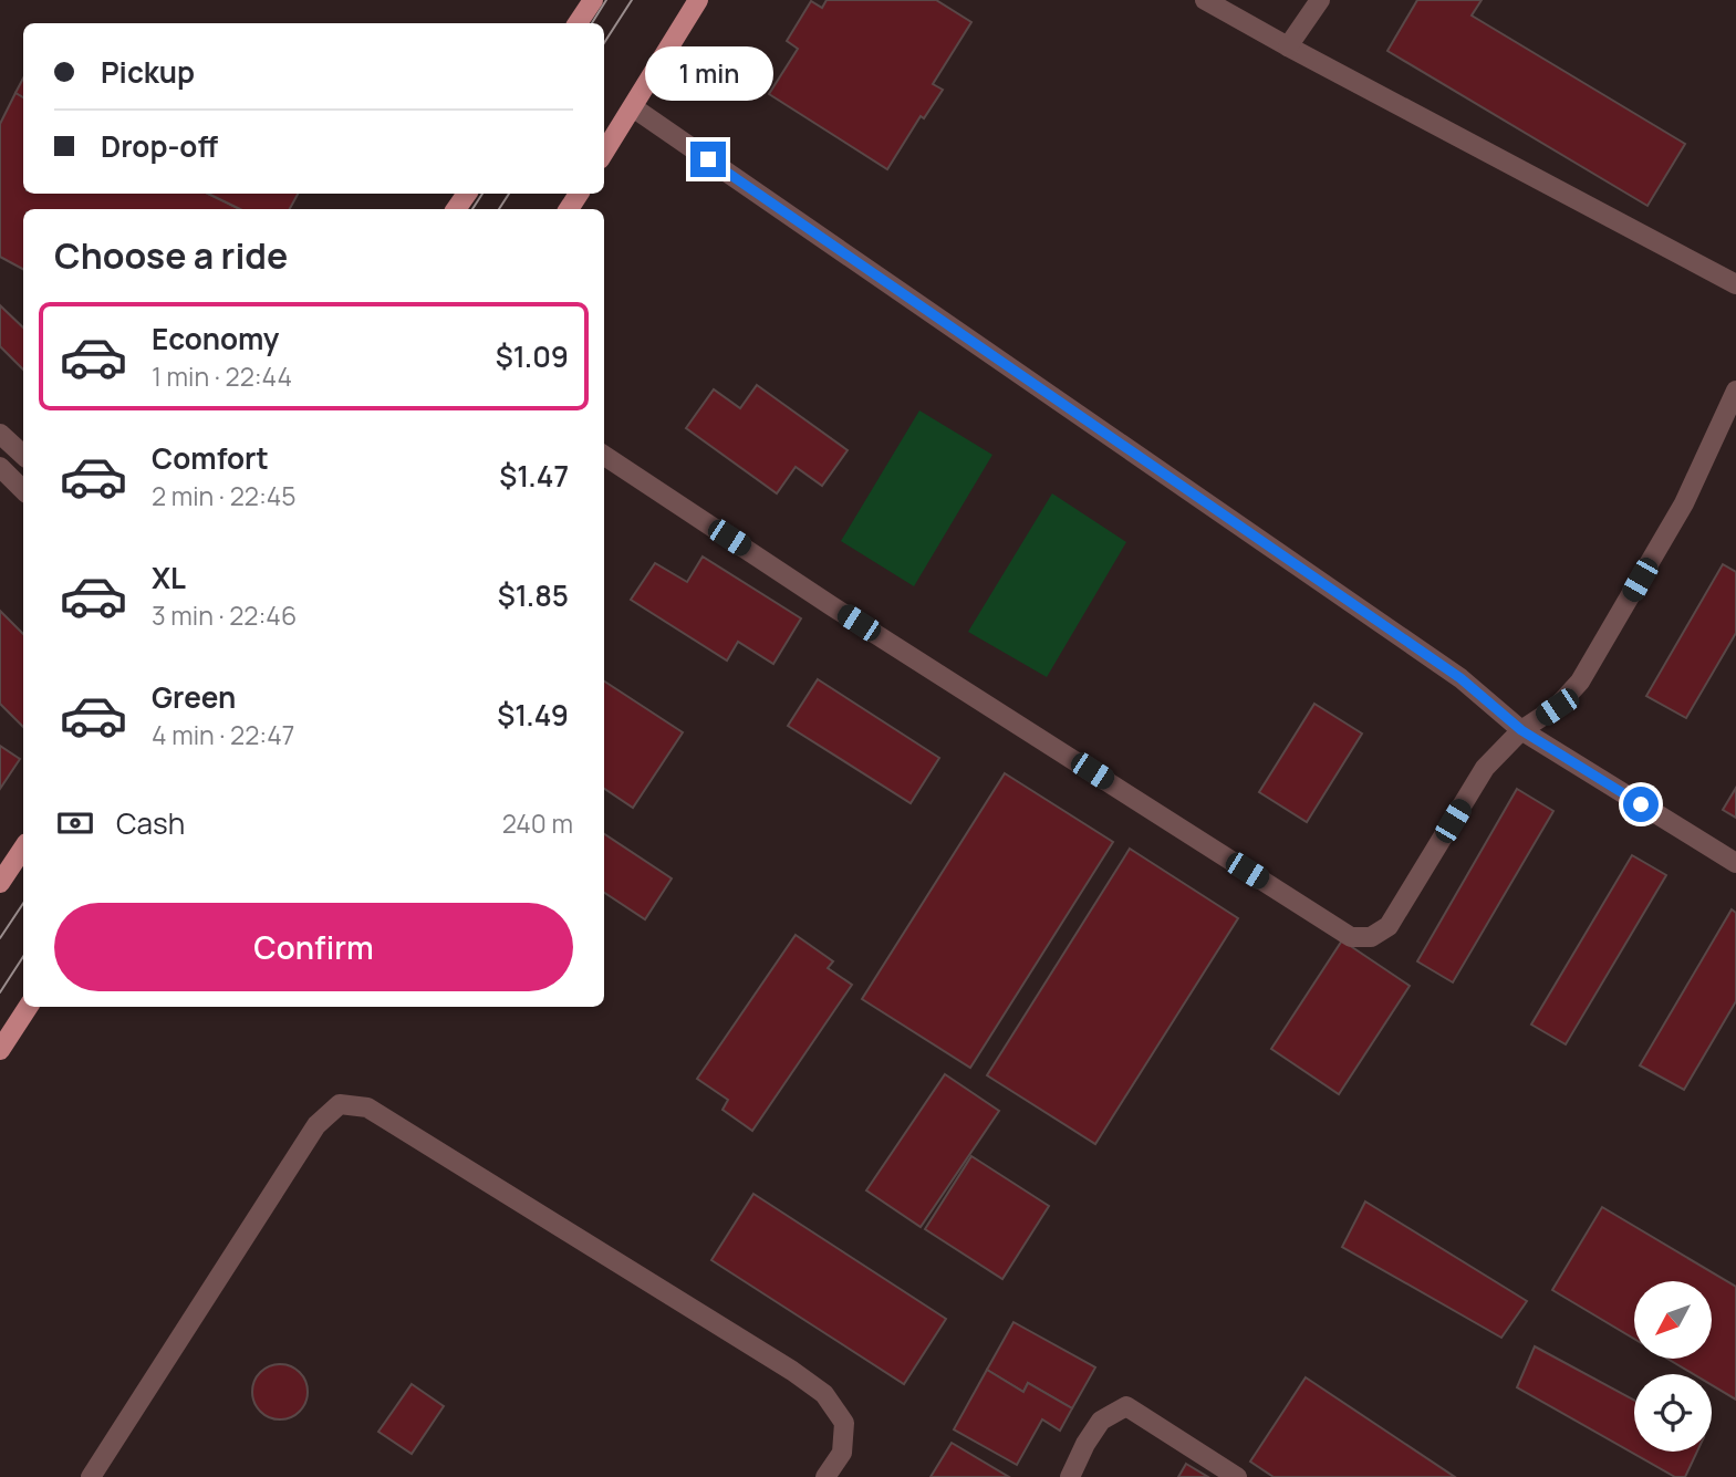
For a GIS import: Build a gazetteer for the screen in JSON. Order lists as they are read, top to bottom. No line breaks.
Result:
{"north":"bottom left","page":{"banner":["Pickup","Drop-off"],"bubble":"1 min","heading":"Choose a ride","list":[{"name":"Economy","note":"1 min · 22:44","value":"$1.09"},{"name":"Comfort","note":"2 min · 22:45","value":"$1.47"},{"name":"XL","note":"3 min · 22:46","value":"$1.85"},{"name":"Green","note":"4 min · 22:47","value":"$1.49"}],"pay":["Cash","240 m"],"buttons":"Confirm"}}
